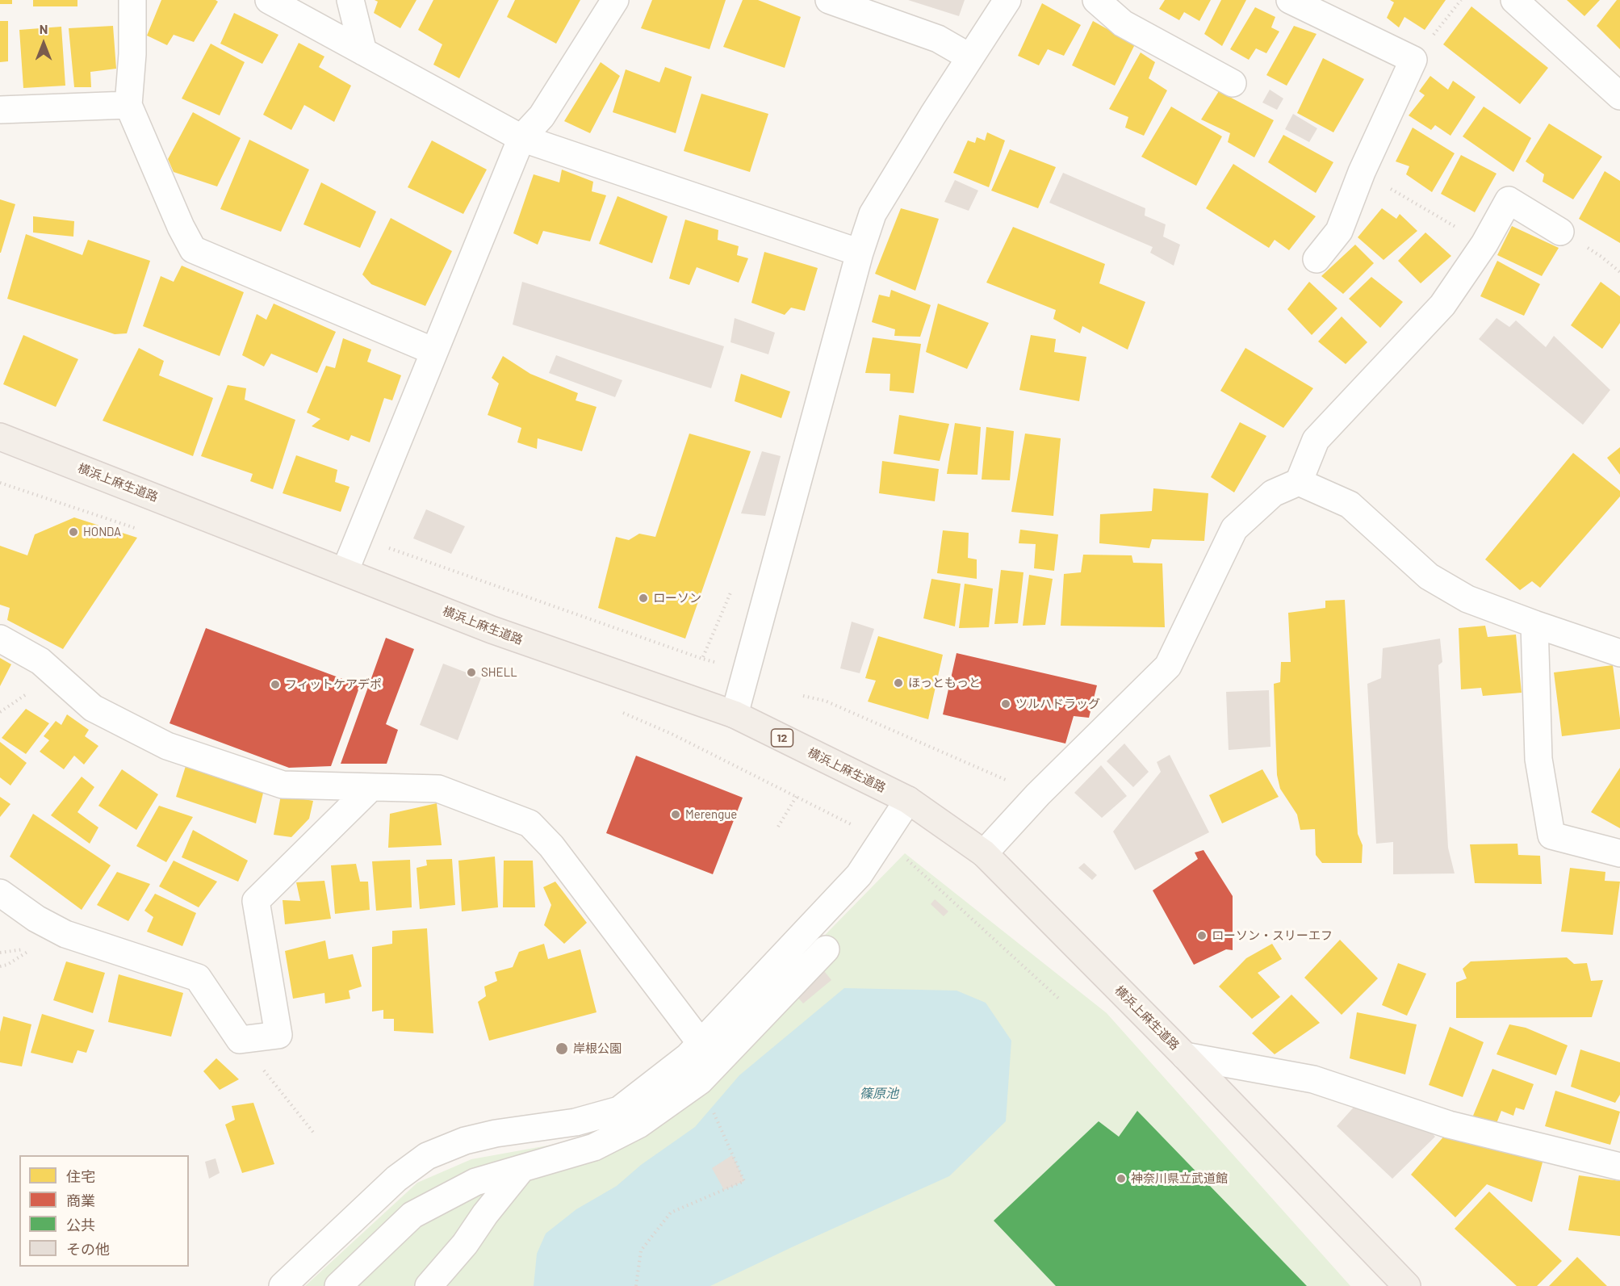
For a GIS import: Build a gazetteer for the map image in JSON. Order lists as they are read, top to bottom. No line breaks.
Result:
{"streets":{"main road":["横浜上麻生道路","12"]},"water":["篠原池"],"places":["HONDA","ローソン","SHELL","ほっともっと","フィットケアデポ","ツルハドラッグ","Merengue","ローソン・スリーエフ","岸根公園","神奈川県立武道館"],"legend":["住宅","商業","公共","その他"],"north":"top"}
